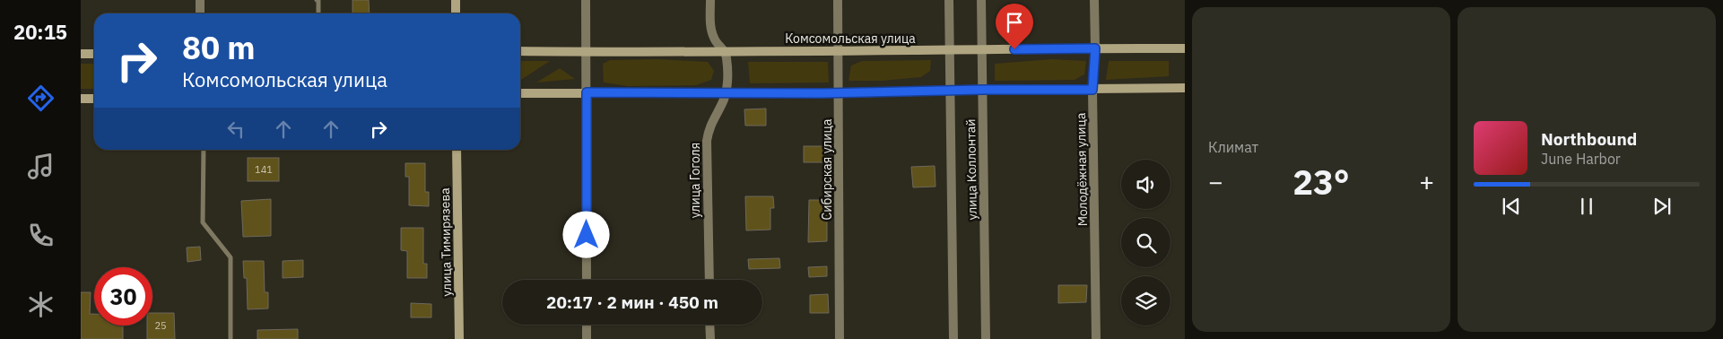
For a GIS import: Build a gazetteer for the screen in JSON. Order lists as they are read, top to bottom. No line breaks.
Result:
{"streets":{"street":["Комсомольская улица","Сибирская улица","улица Коллонтай","Молодёжная улица","улица Гоголя","улица Тимирязева"]},"crossings":[["Комсомольская улица","Сибирская улица"],["Комсомольская улица","улица Коллонтай"],["Комсомольская улица","Молодёжная улица"],["Комсомольская улица","улица Гоголя"]],"house_numbers":["141","25"],"page":{"tabs":"20:15","tile":"Климат","turn":["80 m","Комсомольская улица"],"song":["Northbound","June Harbor"],"heat":["−","23°","+"],"limit":"30","trip":"20:17 · 2 мин · 450 m"}}
